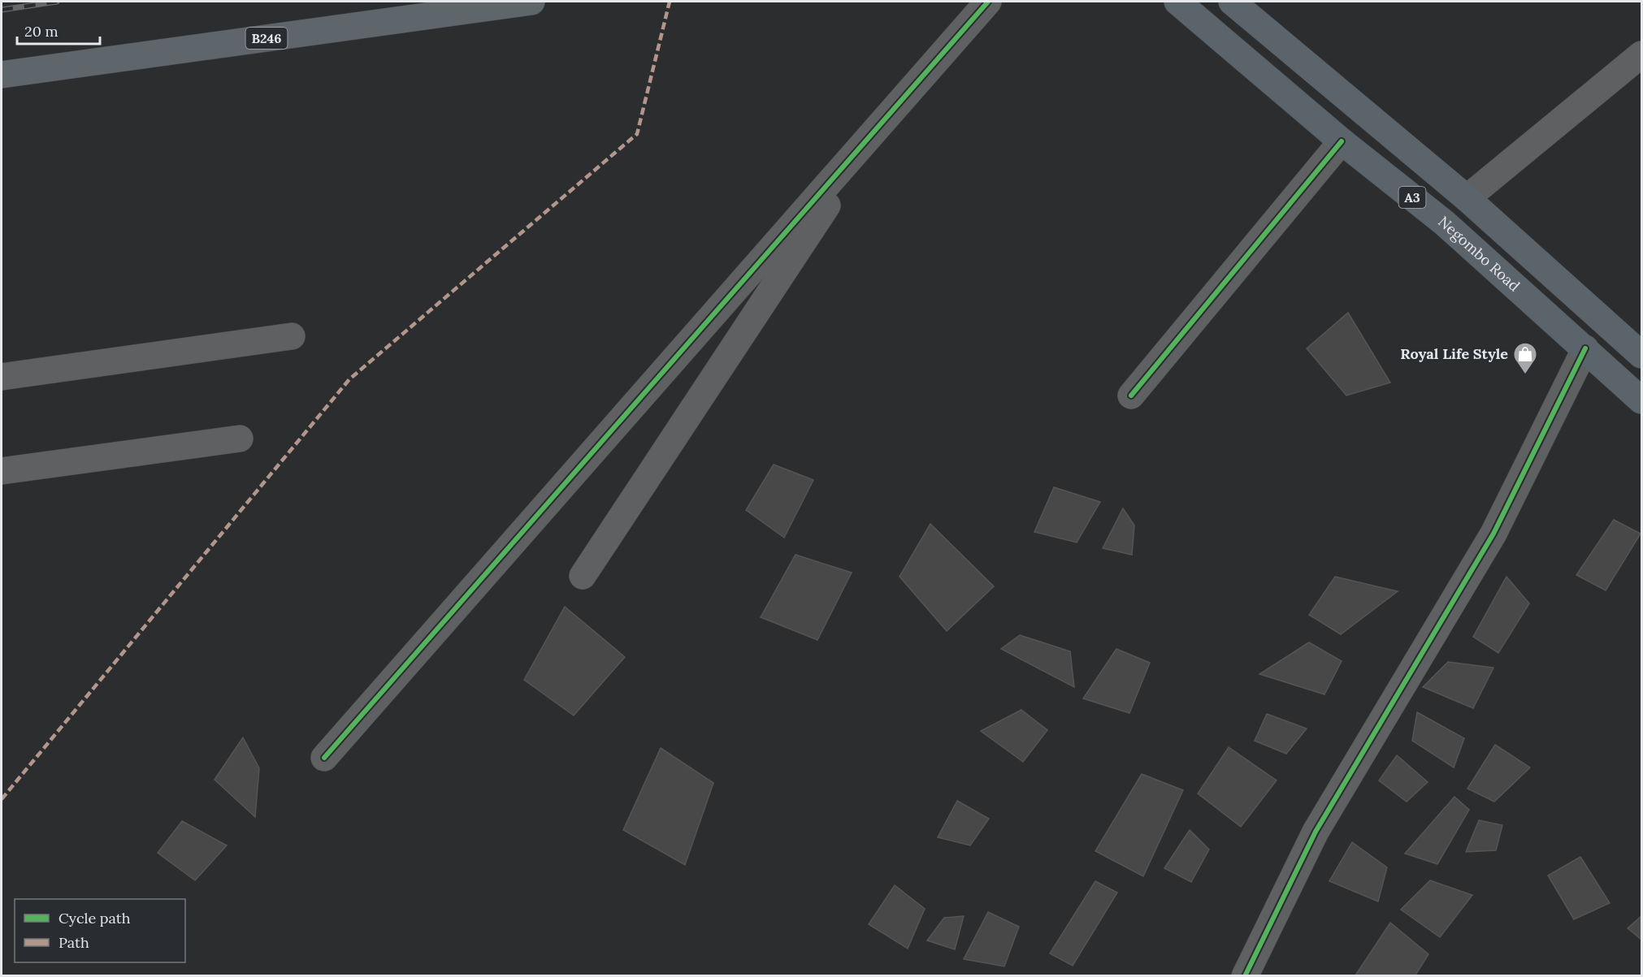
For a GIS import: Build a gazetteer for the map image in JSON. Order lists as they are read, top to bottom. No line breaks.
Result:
{"streets":{"highway":["A3","Negombo Road"],"main road":["B246"]},"places":{"shop":["Royal Life Style"]},"legend":["Cycle path","Path"],"scale_bar":"20 m"}
